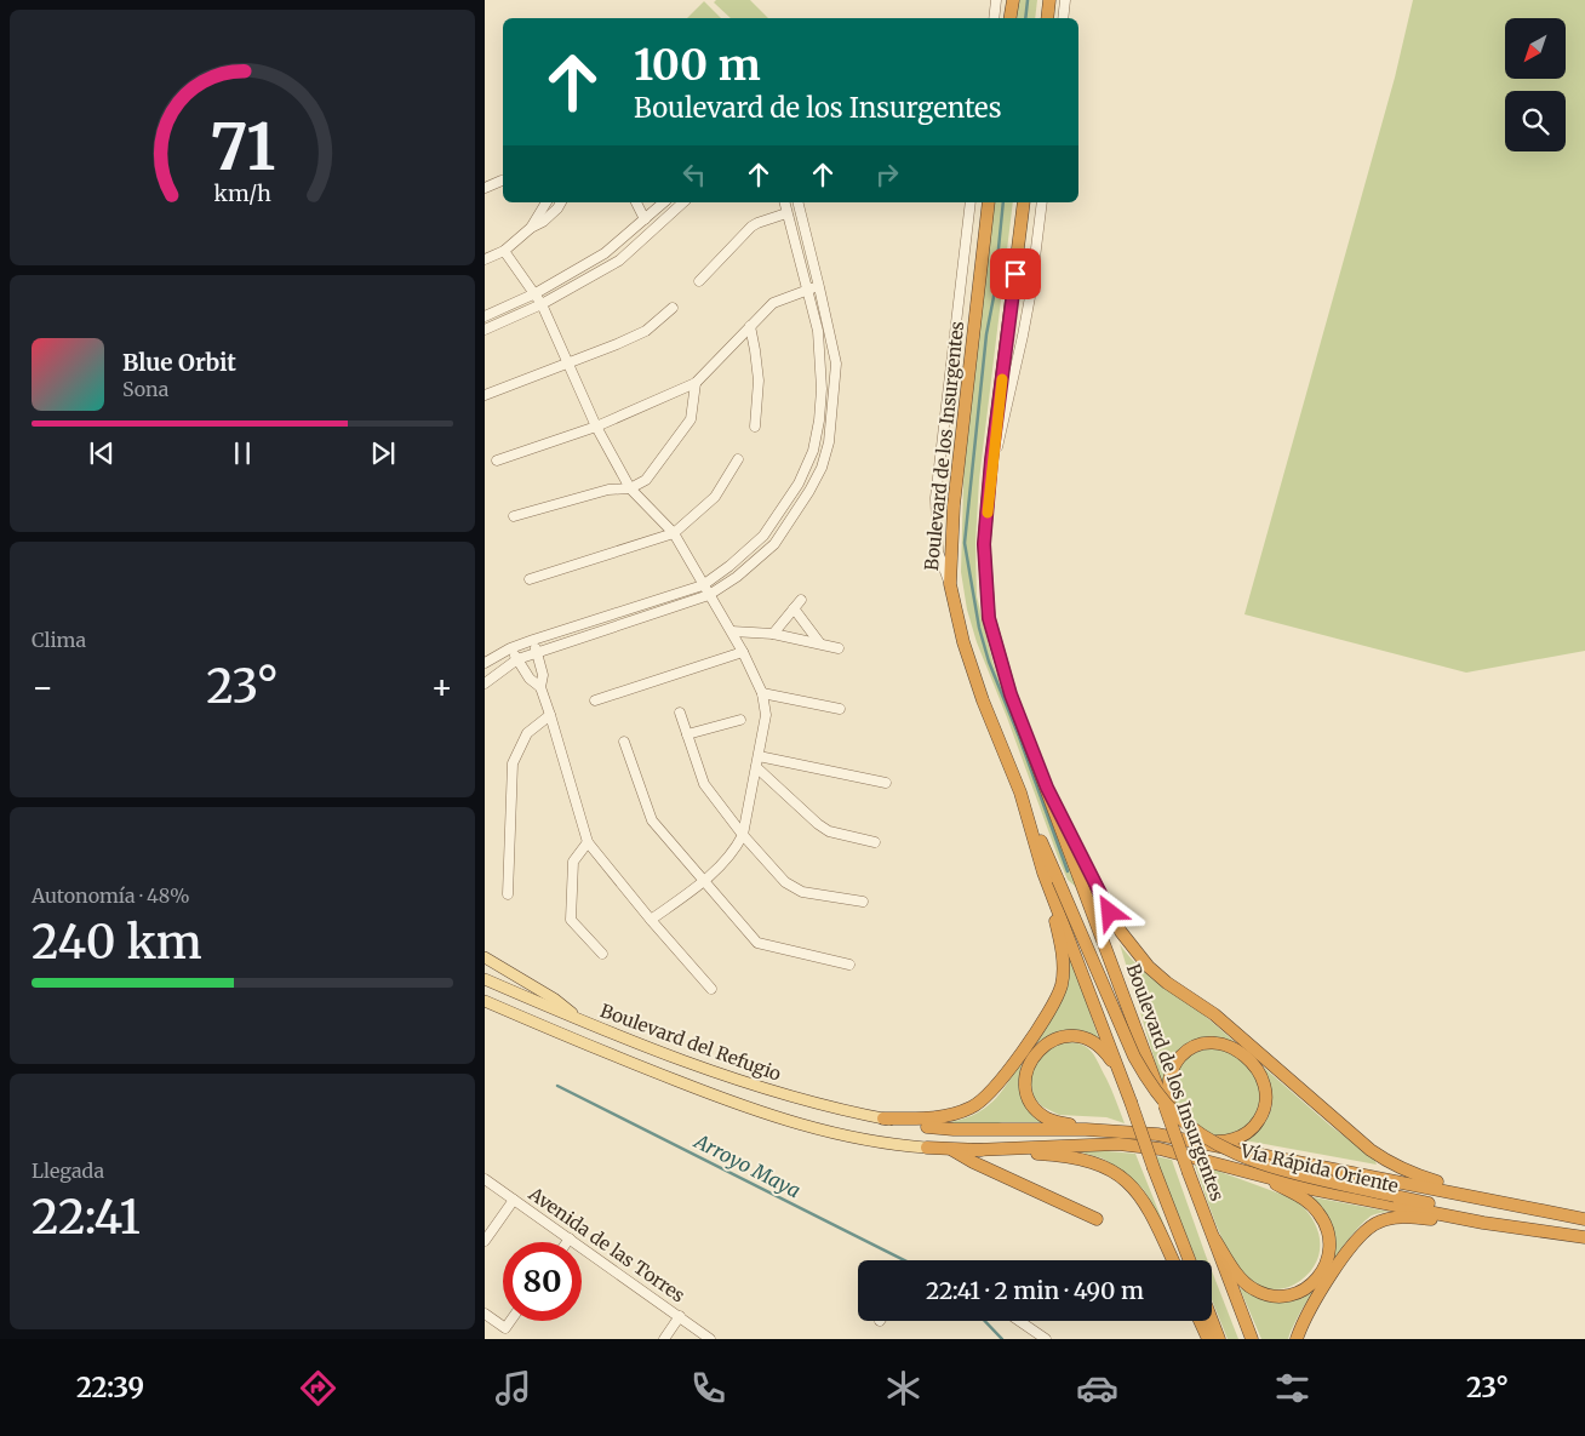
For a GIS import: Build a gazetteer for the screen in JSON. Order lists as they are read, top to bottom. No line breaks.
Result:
{"streets":{"highway":["Boulevard de los Insurgentes","Vía Rápida Oriente"],"main road":["Boulevard del Refugio"],"street":["Avenida de las Torres"]},"water":["Arroyo Maya"],"north":"bottom left","page":{"turn":["100 m","Boulevard de los Insurgentes"],"song":["Blue Orbit","Sona"],"tile":["Clima",["Autonomía · 48%","240 km"],["Llegada","22:41"]],"heat":["−","23°","+"],"limit":"80","trip":"22:41 · 2 min · 490 m","tabs":["22:39","23°"],"gauge":["71","km/h"]}}
